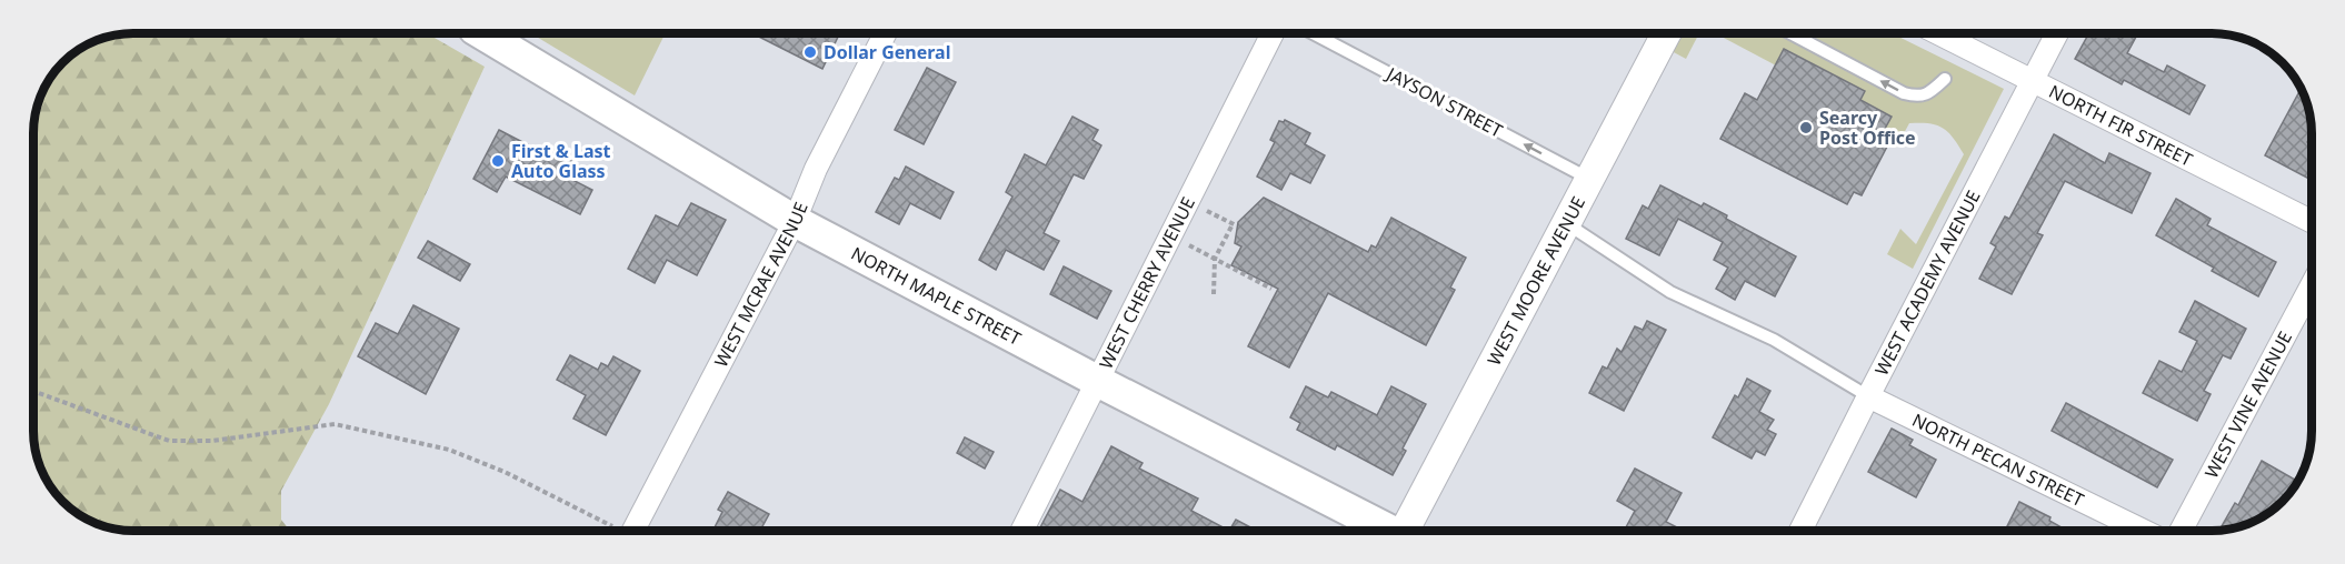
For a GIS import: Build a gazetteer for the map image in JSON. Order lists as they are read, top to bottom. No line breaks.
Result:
{"streets":{"main road":["NORTH MAPLE STREET"],"street":["NORTH FIR STREET","WEST MOORE AVENUE","WEST ACADEMY AVENUE","WEST CHERRY AVENUE","WEST MCRAE AVENUE","WEST VINE AVENUE","NORTH PECAN STREET"],"lane":["JAYSON STREET"]},"crossings":[["JAYSON STREET","WEST MOORE AVENUE"],["NORTH FIR STREET","WEST ACADEMY AVENUE"],["WEST ACADEMY AVENUE","NORTH PECAN STREET"],["WEST CHERRY AVENUE","NORTH MAPLE STREET"],["WEST MCRAE AVENUE","NORTH MAPLE STREET"]],"one_way":["JAYSON STREET"],"places":["Dollar General","Searcy Post Office","First & Last Auto Glass"]}
